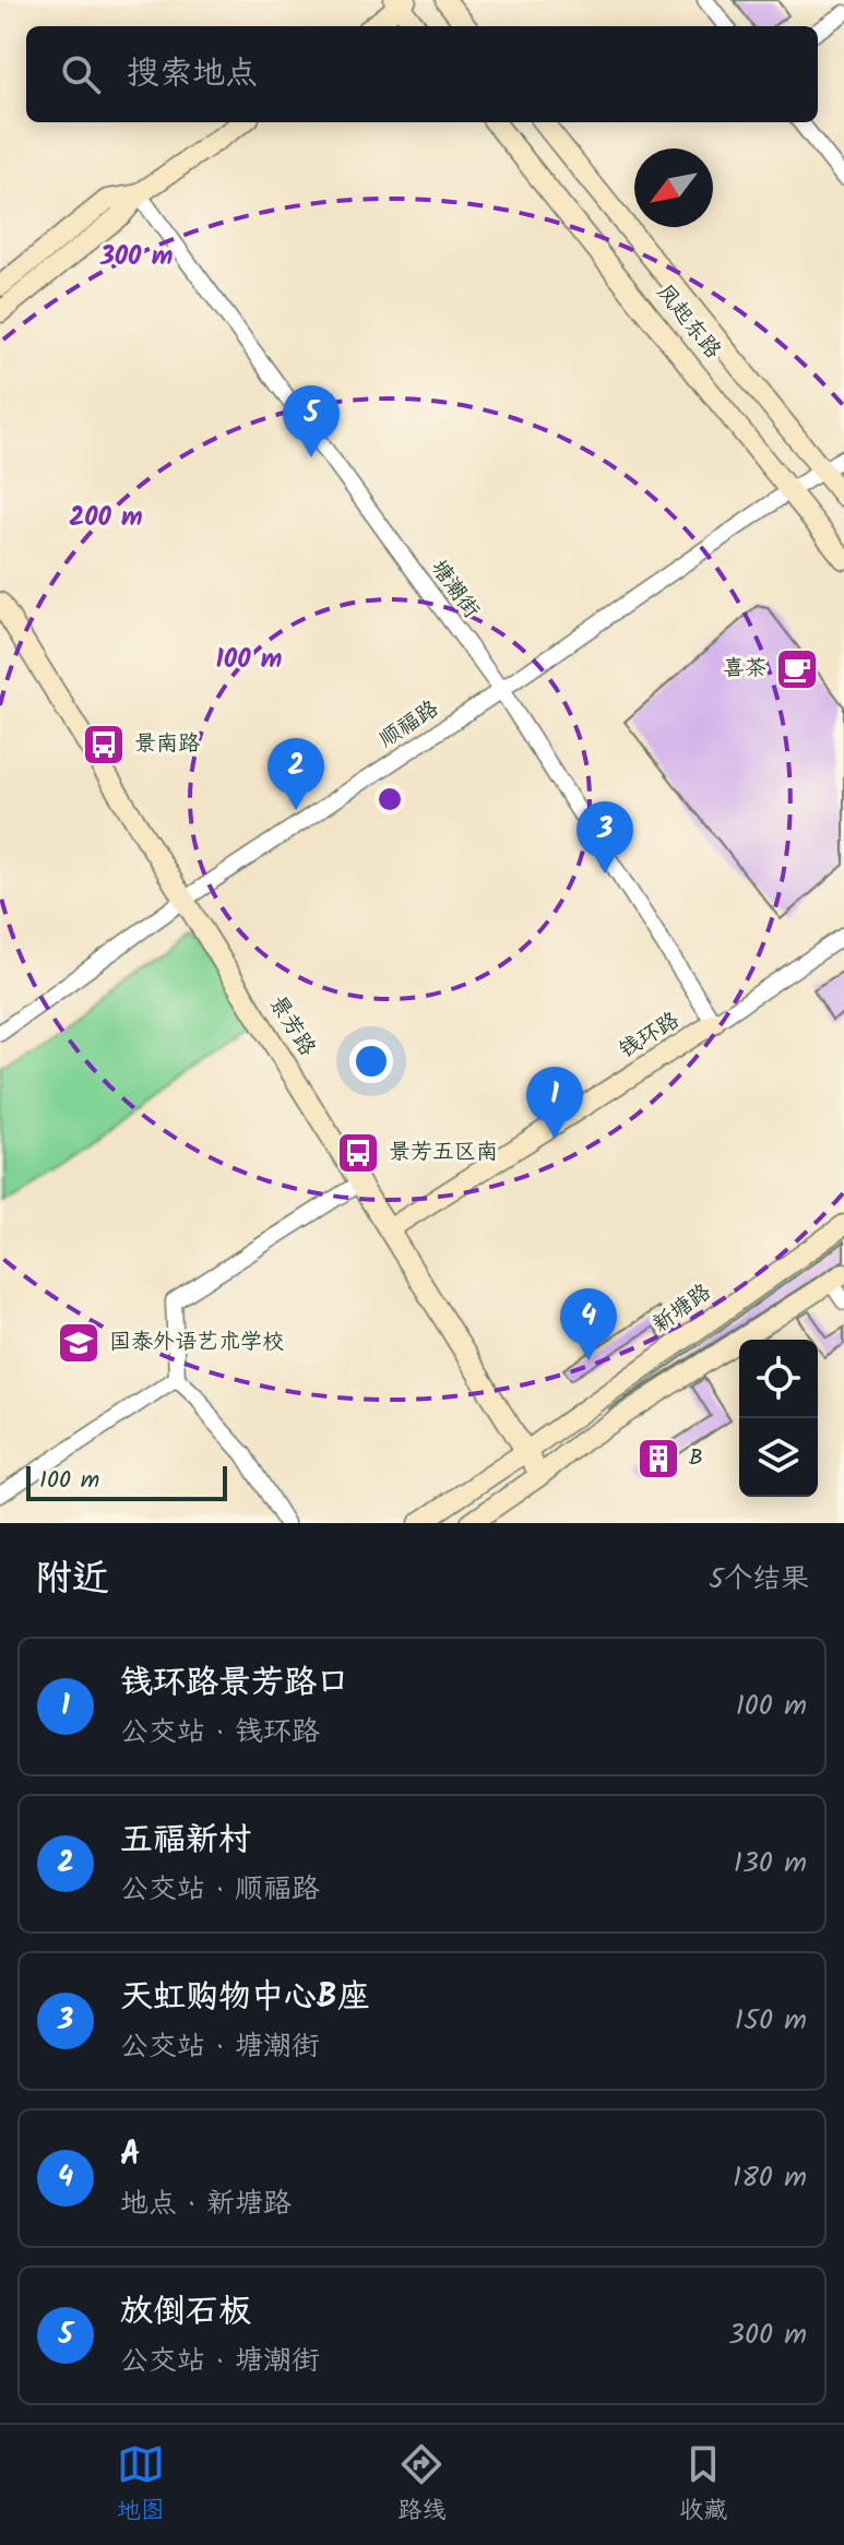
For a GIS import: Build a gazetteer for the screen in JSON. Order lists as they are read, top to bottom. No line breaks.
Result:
{"streets":{"main road":["凤起东路","景芳路","钱环路","新塘路"],"street":["塘潮街","顺福路"]},"crossings":[["凤起东路","顺福路"],["塘潮街","顺福路"],["塘潮街","钱环路"],["顺福路","景芳路"],["景芳路","钱环路"],["景芳路","新塘路"]],"places":{"cafe":["喜茶"],"bus stop":["景南路","景芳五区南"],"school or university":["国泰外语艺术学校"],"building":["B"]},"scale_bar":"100 m","north":"bottom left","page":{"search":"搜索地点","pins":["5","2","3","1","4"],"scale":"100 m","heading":["附近","5个结果"],"list":[{"mark":"1","name":"钱环路景芳路口","note":"公交站 · 钱环路","value":"100 m"},{"mark":"2","name":"五福新村","note":"公交站 · 顺福路","value":"130 m"},{"mark":"3","name":"天虹购物中心B座","note":"公交站 · 塘潮街","value":"150 m"},{"mark":"4","name":"A","note":"地点 · 新塘路","value":"180 m"},{"mark":"5","name":"放倒石板","note":"公交站 · 塘潮街","value":"300 m"}],"nav":["地图","路线","收藏"]},"rings":["300 m","200 m","100 m"]}
